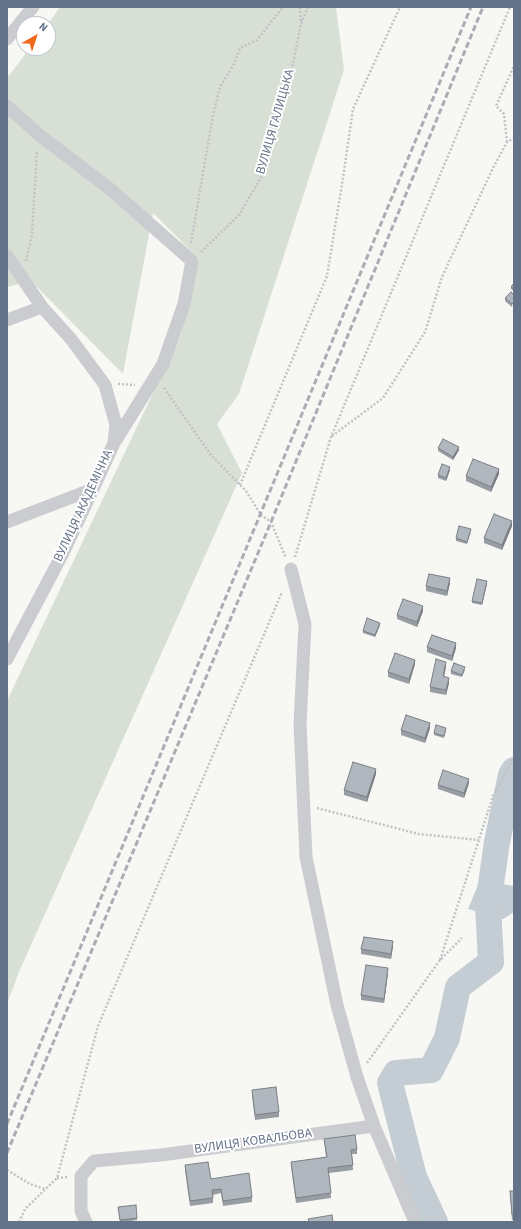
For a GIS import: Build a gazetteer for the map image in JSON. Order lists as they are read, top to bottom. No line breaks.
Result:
{"streets":{"street":["ВУЛИЦЯ АКАДЕМІЧНА","ВУЛИЦЯ КОВАЛЬОВА"],"path":["ВУЛИЦЯ ГАЛИЦЬКА"]},"north":"top right"}
